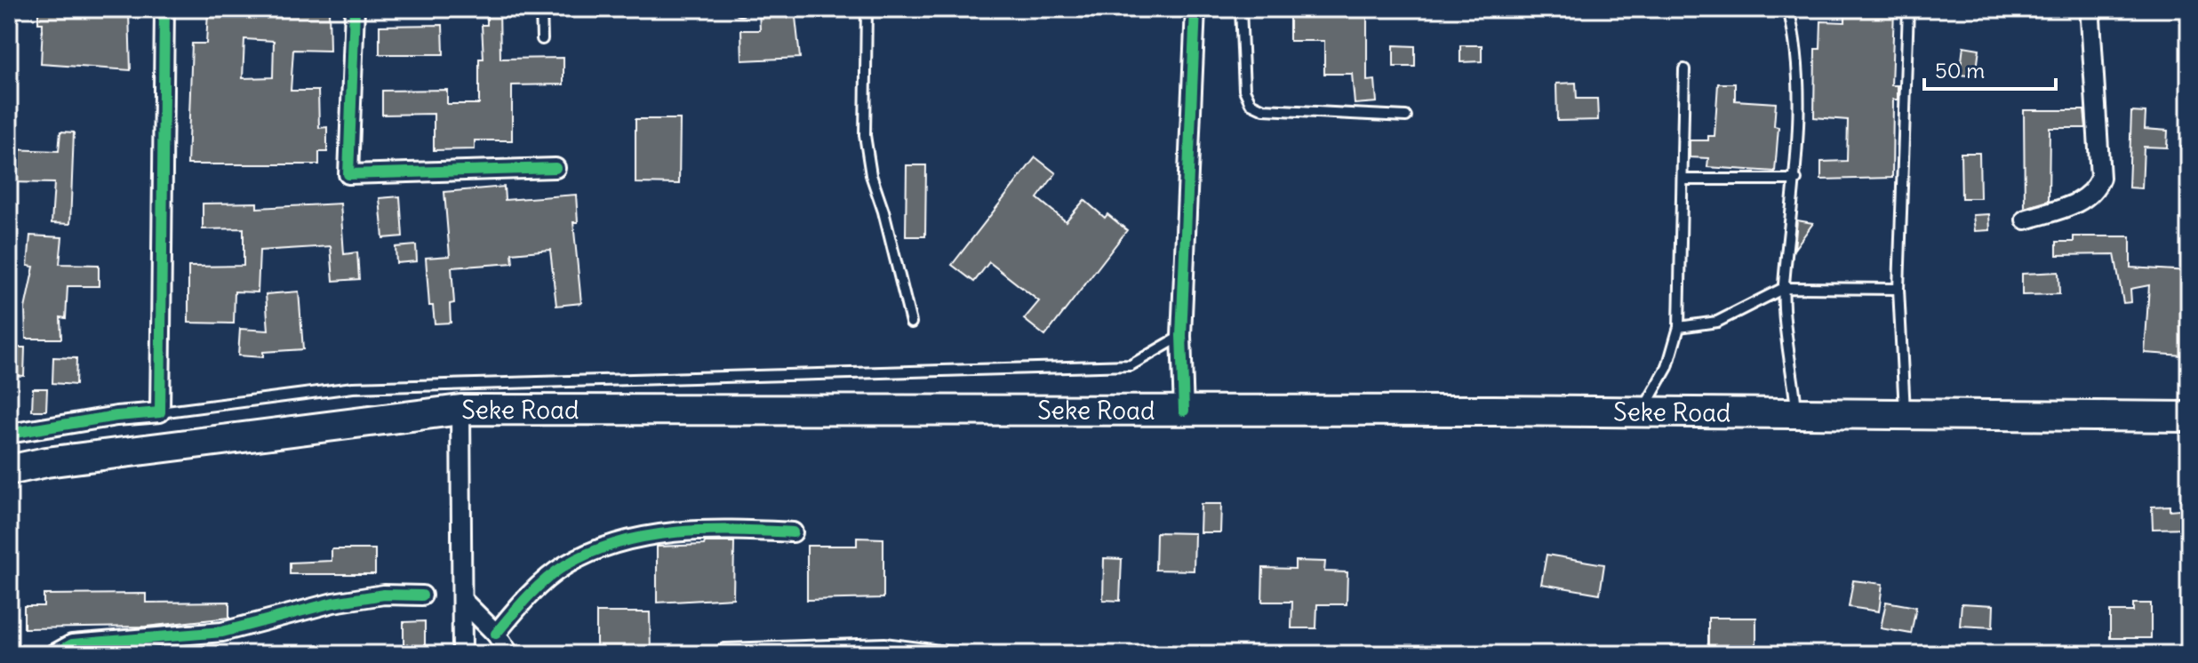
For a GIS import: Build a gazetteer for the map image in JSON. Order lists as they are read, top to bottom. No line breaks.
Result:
{"streets":{"main road":["Seke Road"]},"scale_bar":"50 m"}
